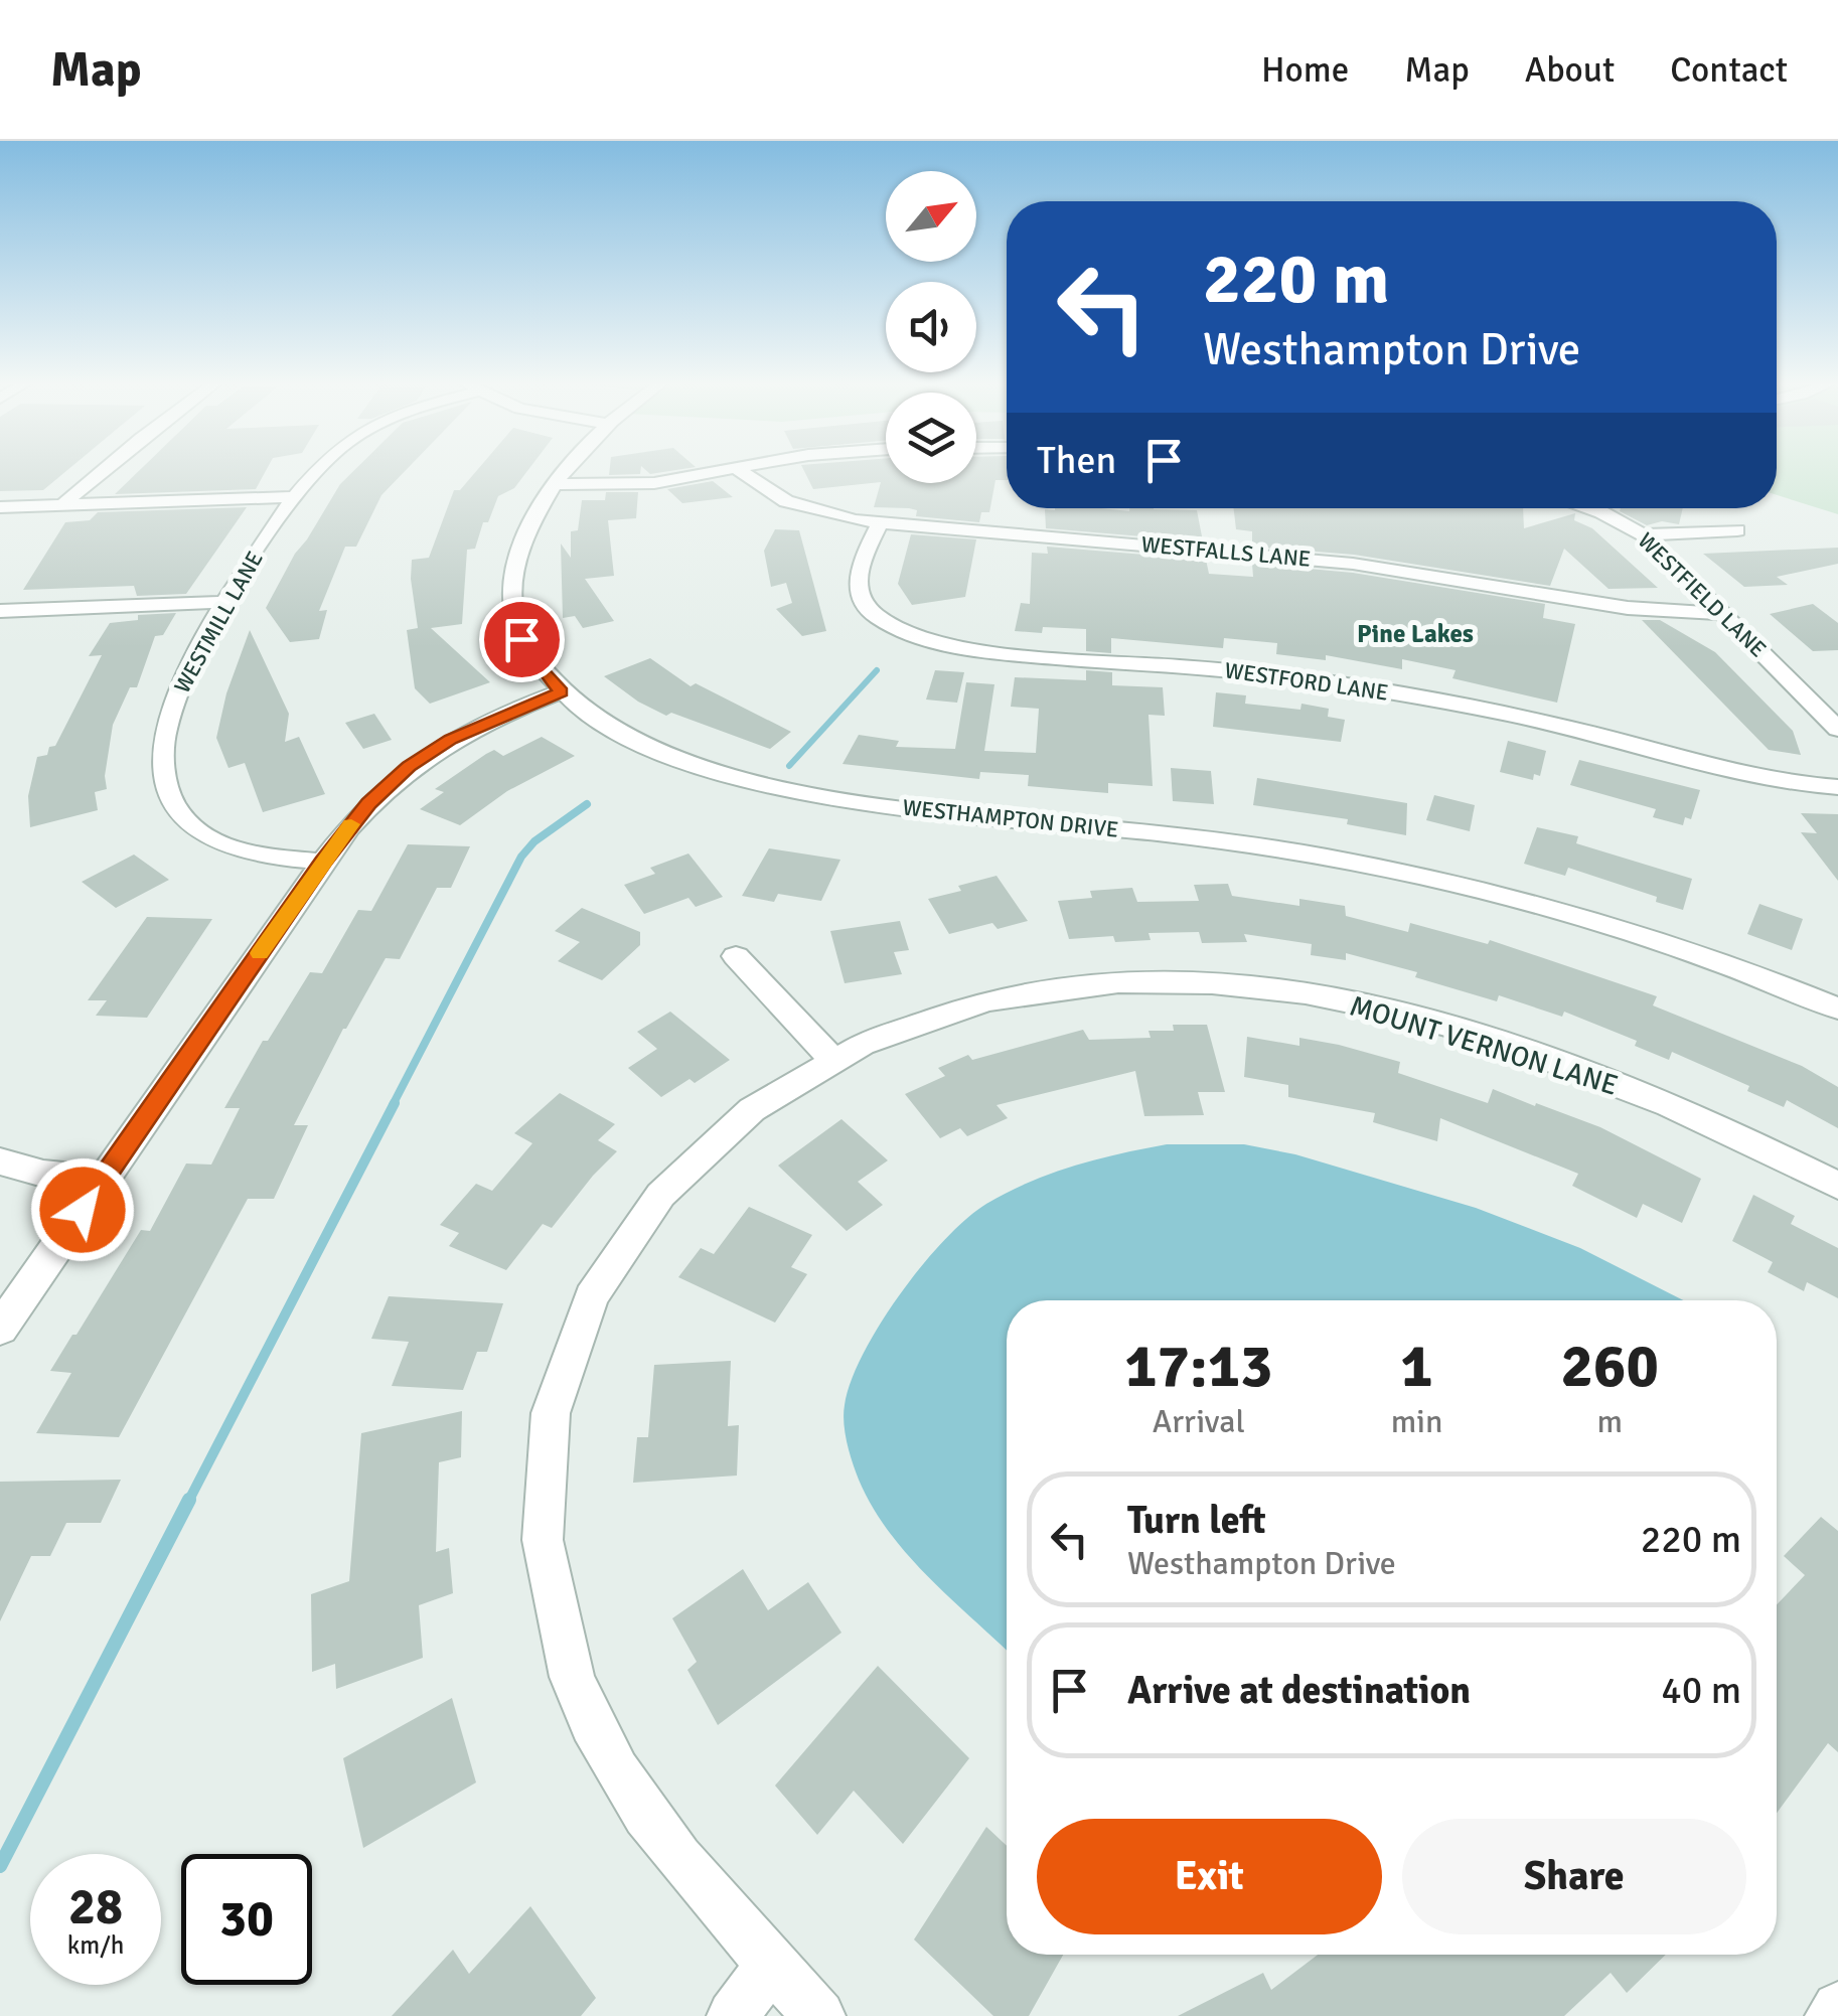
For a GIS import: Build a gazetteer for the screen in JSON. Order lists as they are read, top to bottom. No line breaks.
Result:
{"streets":{"street":["WESTFALLS LANE","WESTFIELD LANE","WESTMILL LANE","WESTFORD LANE","WESTHAMPTON DRIVE","MOUNT VERNON LANE"]},"crossings":[["WESTFALLS LANE","WESTFIELD LANE"],["WESTFALLS LANE","WESTFORD LANE"]],"districts":["Pine Lakes"],"north":"top right","page":{"header":"Map","nav":["Home","Map","About","Contact"],"turn":["220 m","Westhampton Drive"],"then":"Then","eta":["17:13","Arrival","1","min","260","m"],"list":[{"name":"Turn left","note":"Westhampton Drive","value":"220 m"},{"name":"Arrive at destination","value":"40 m"}],"buttons":["Exit","Share"],"speed":"28 km/h","limit":"30"}}
